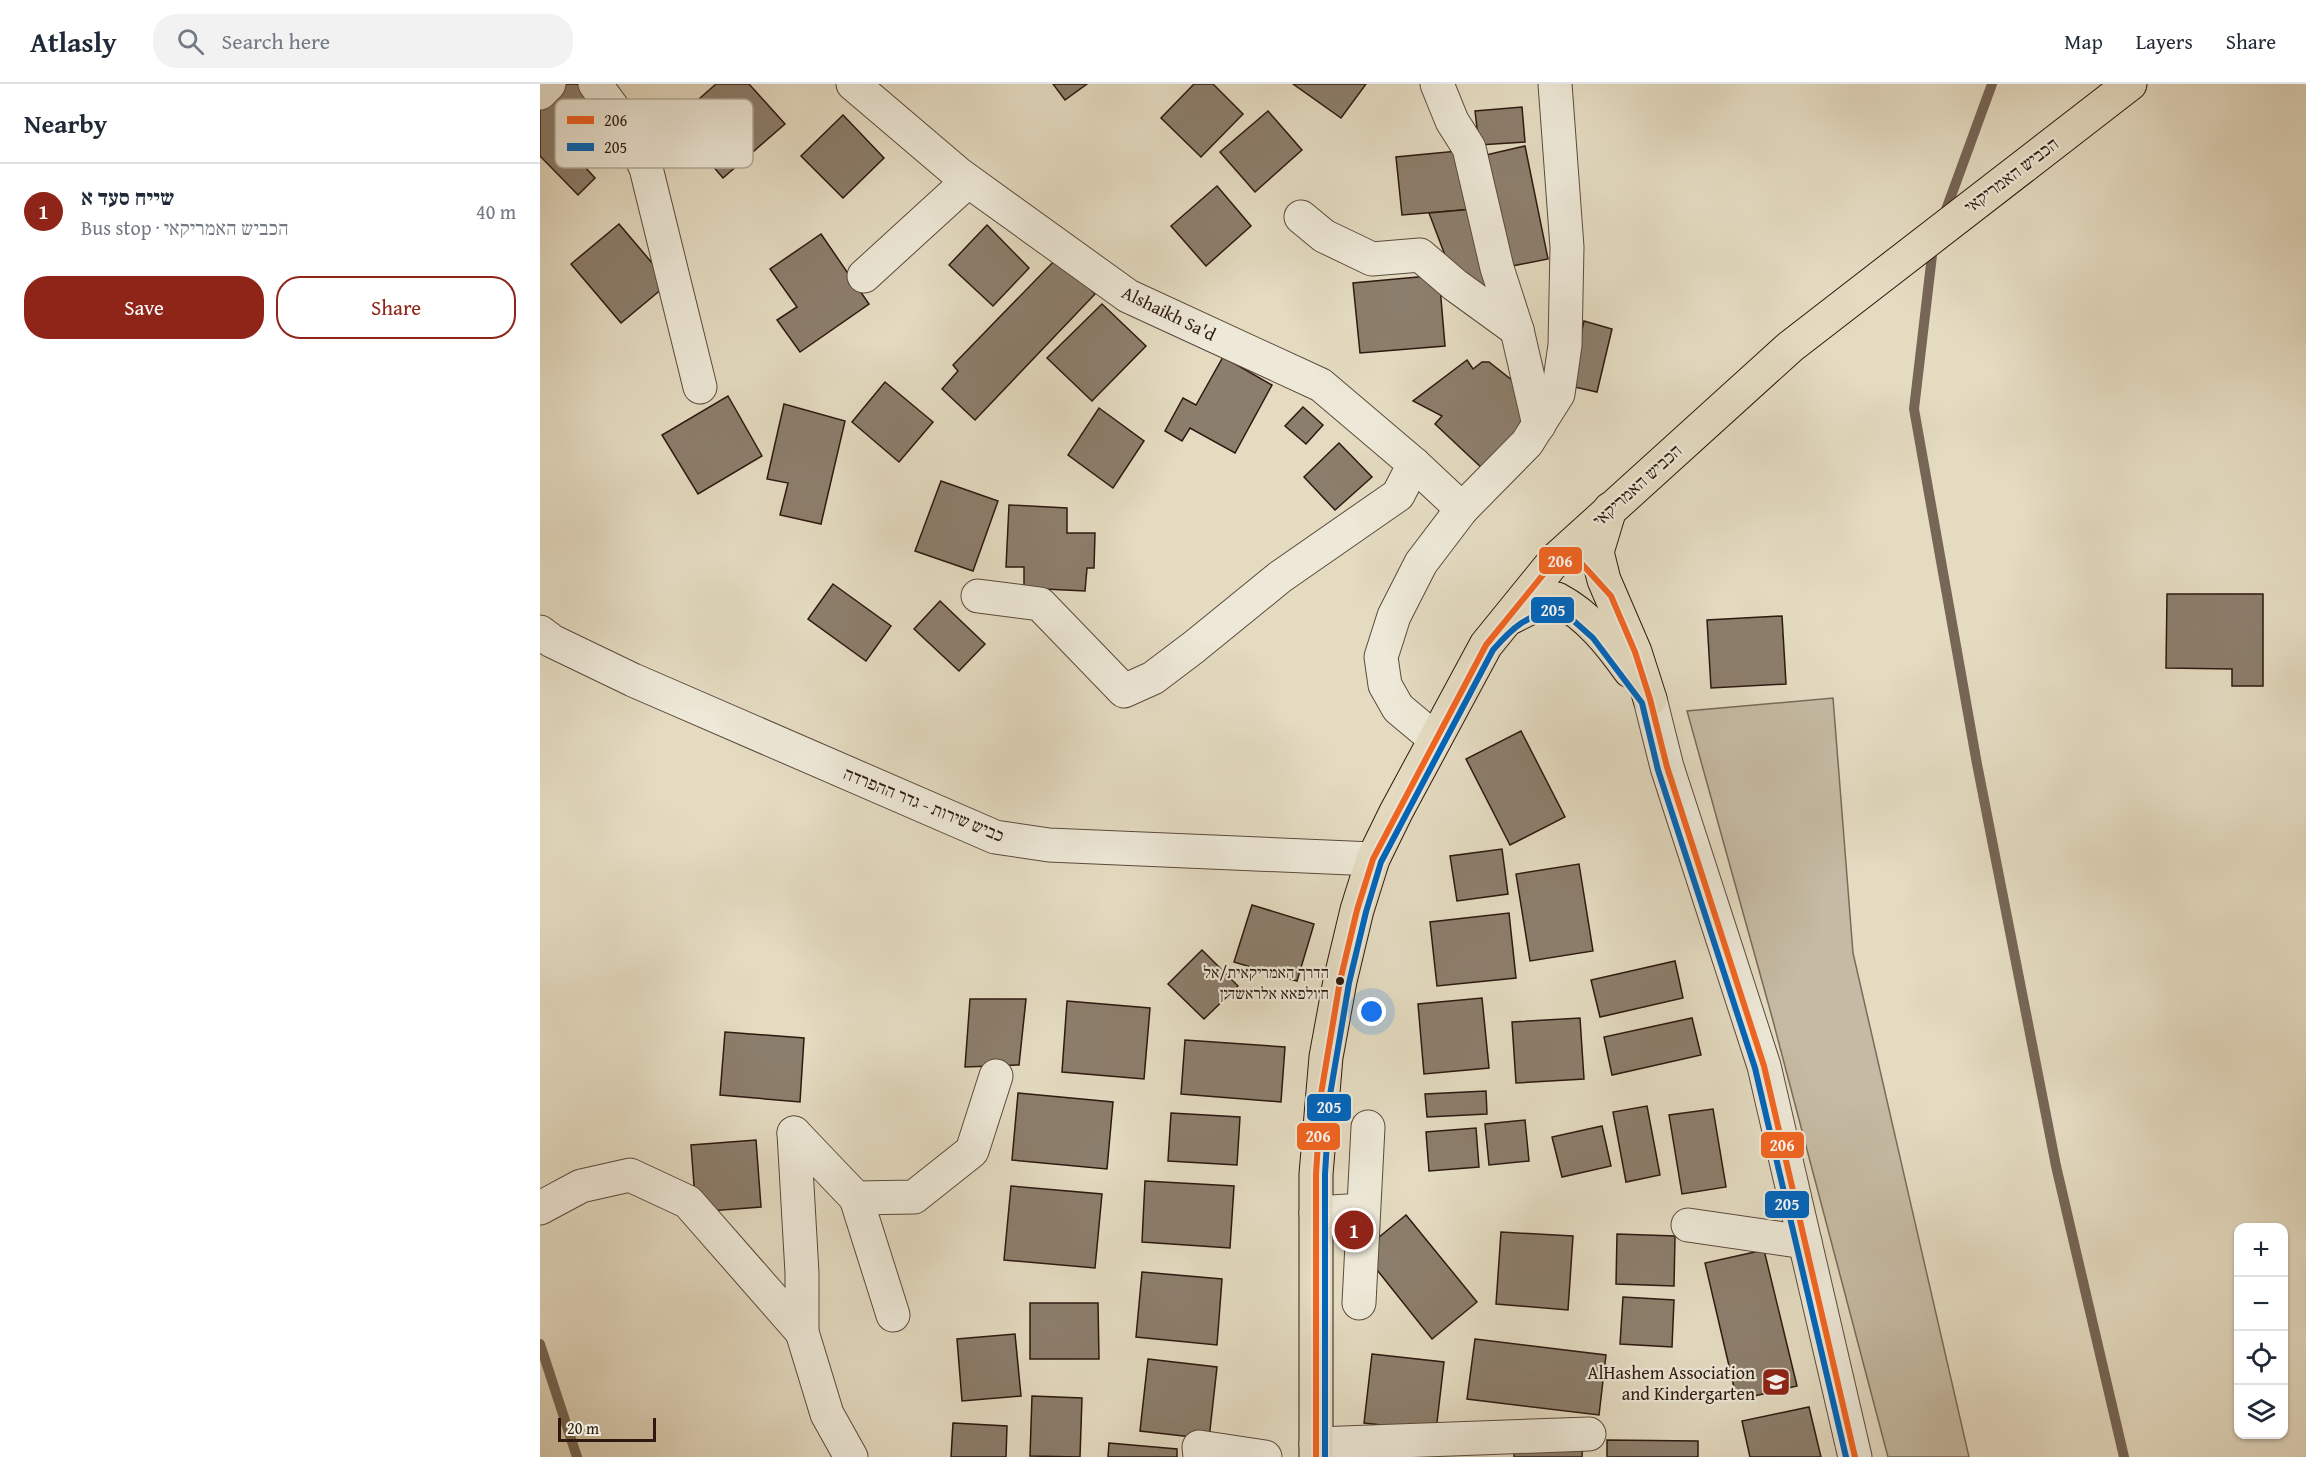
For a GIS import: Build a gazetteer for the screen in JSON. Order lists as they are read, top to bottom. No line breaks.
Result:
{"streets":{"main road":["הכביש האמריקאי"],"street":["Alshaikh Sa'd","כביש שירות - גדר ההפרדה"]},"crossings":[["הכביש האמריקאי","כביש שירות - גדר ההפרדה"]],"places":{"other":["הדרך האמריקאית/אל ח׳ולפאא אלראשדין"],"school or university":["AlHashem Association and Kindergarten"]},"lines":["transit line 206","transit line 205"],"legend":["206","205"],"scale_bar":"20 m","page":{"header":"Atlasly","search":"Search here","nav":["Map","Layers","Share"],"heading":"Nearby","list":[{"mark":"1","name":"שייח סעד א","note":"Bus stop · הכביש האמריקאי","value":"40 m"}],"buttons":["Save","Share"],"pins":"1","map_buttons":["+","−"],"scale":"20 m"}}
